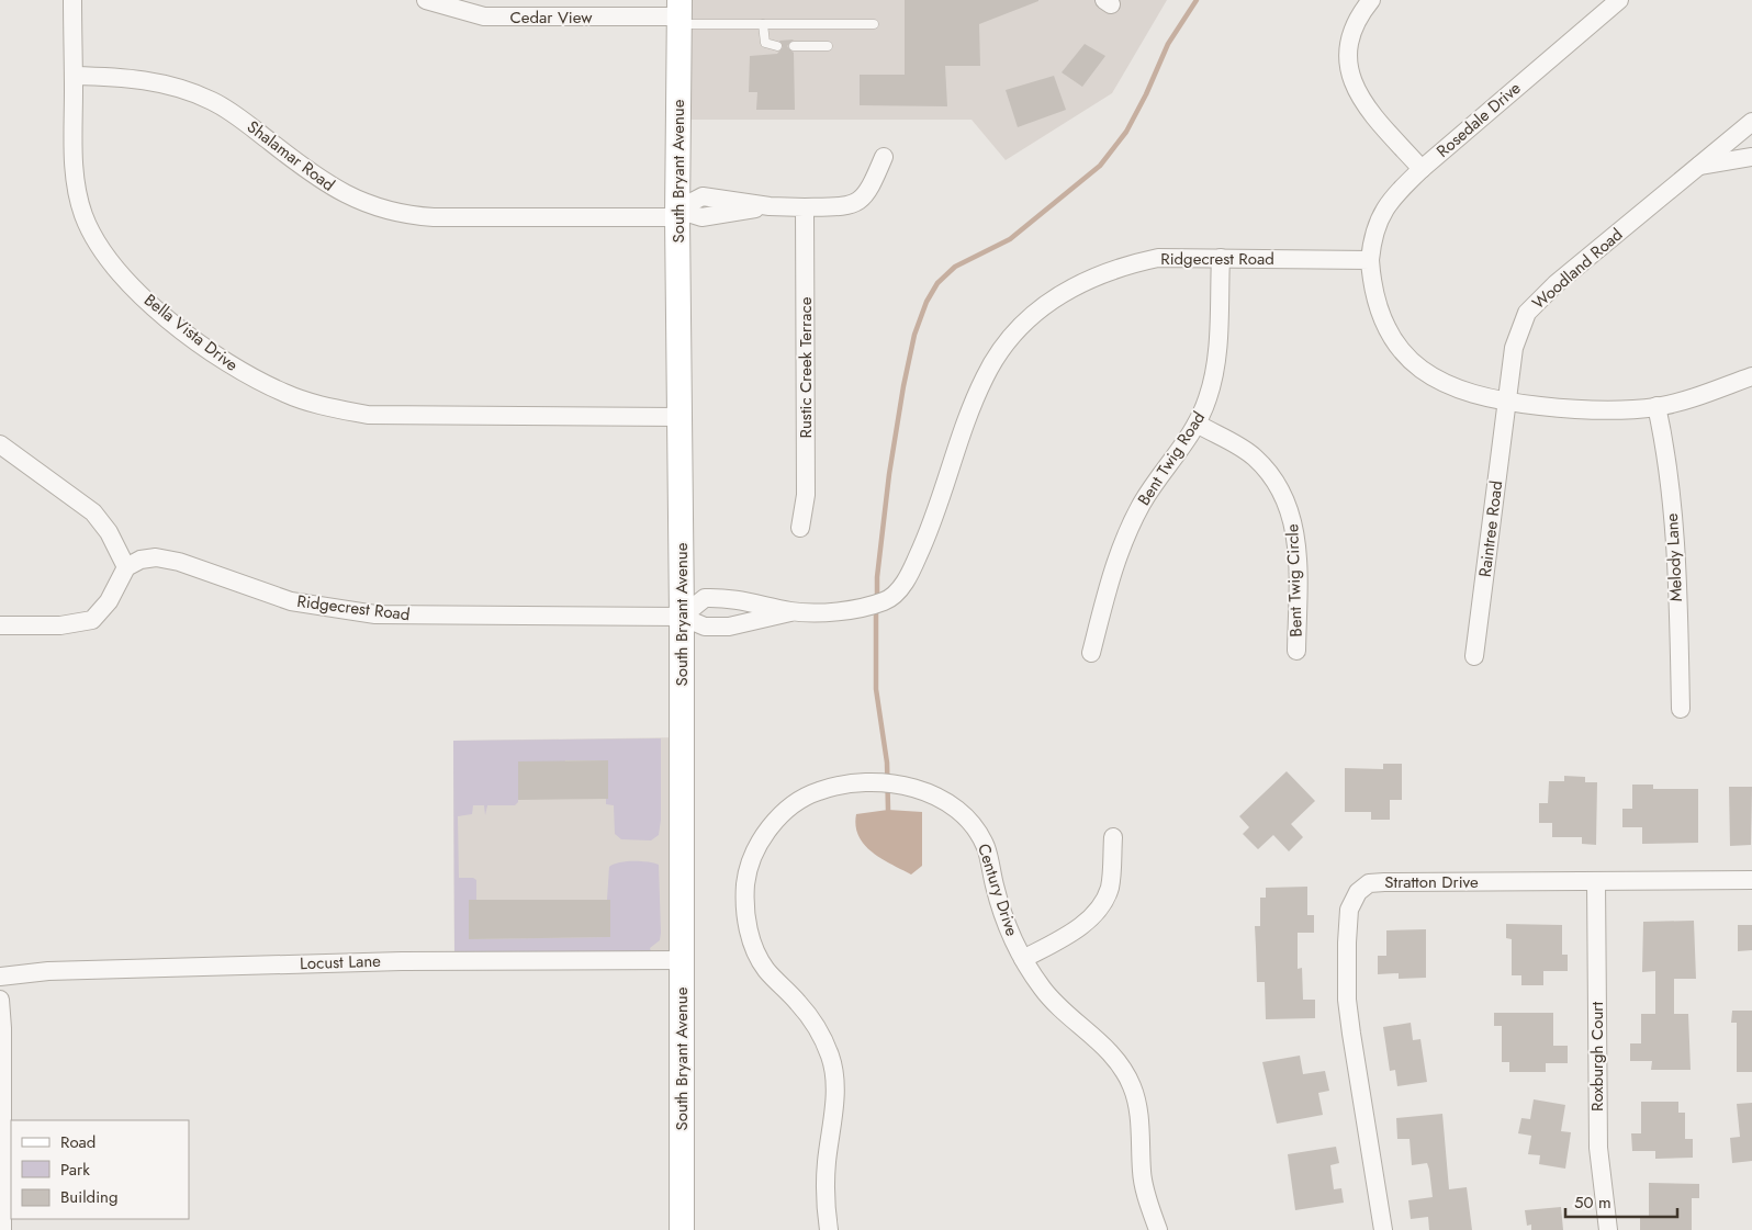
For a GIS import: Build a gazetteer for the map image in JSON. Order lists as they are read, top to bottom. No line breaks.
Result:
{"streets":{"street":["Cedar View","Rosedale Drive","Shalamar Road","South Bryant Avenue","Ridgecrest Road","Woodland Road","Bella Vista Drive","Rustic Creek Terrace","Bent Twig Road","Raintree Road","Melody Lane","Bent Twig Circle","Stratton Drive","Century Drive","Locust Lane","Roxburgh Court"]},"crossings":[["Cedar View","South Bryant Avenue"],["Rosedale Drive","Ridgecrest Road"],["Shalamar Road","South Bryant Avenue"],["Shalamar Road","Bella Vista Drive"],["South Bryant Avenue","Ridgecrest Road"],["South Bryant Avenue","Bella Vista Drive"],["South Bryant Avenue","Locust Lane"],["Ridgecrest Road","Bent Twig Road"],["Woodland Road","Raintree Road"],["Bent Twig Road","Bent Twig Circle"],["Stratton Drive","Roxburgh Court"]],"legend":["Road","Park","Building"],"scale_bar":"50 m"}
